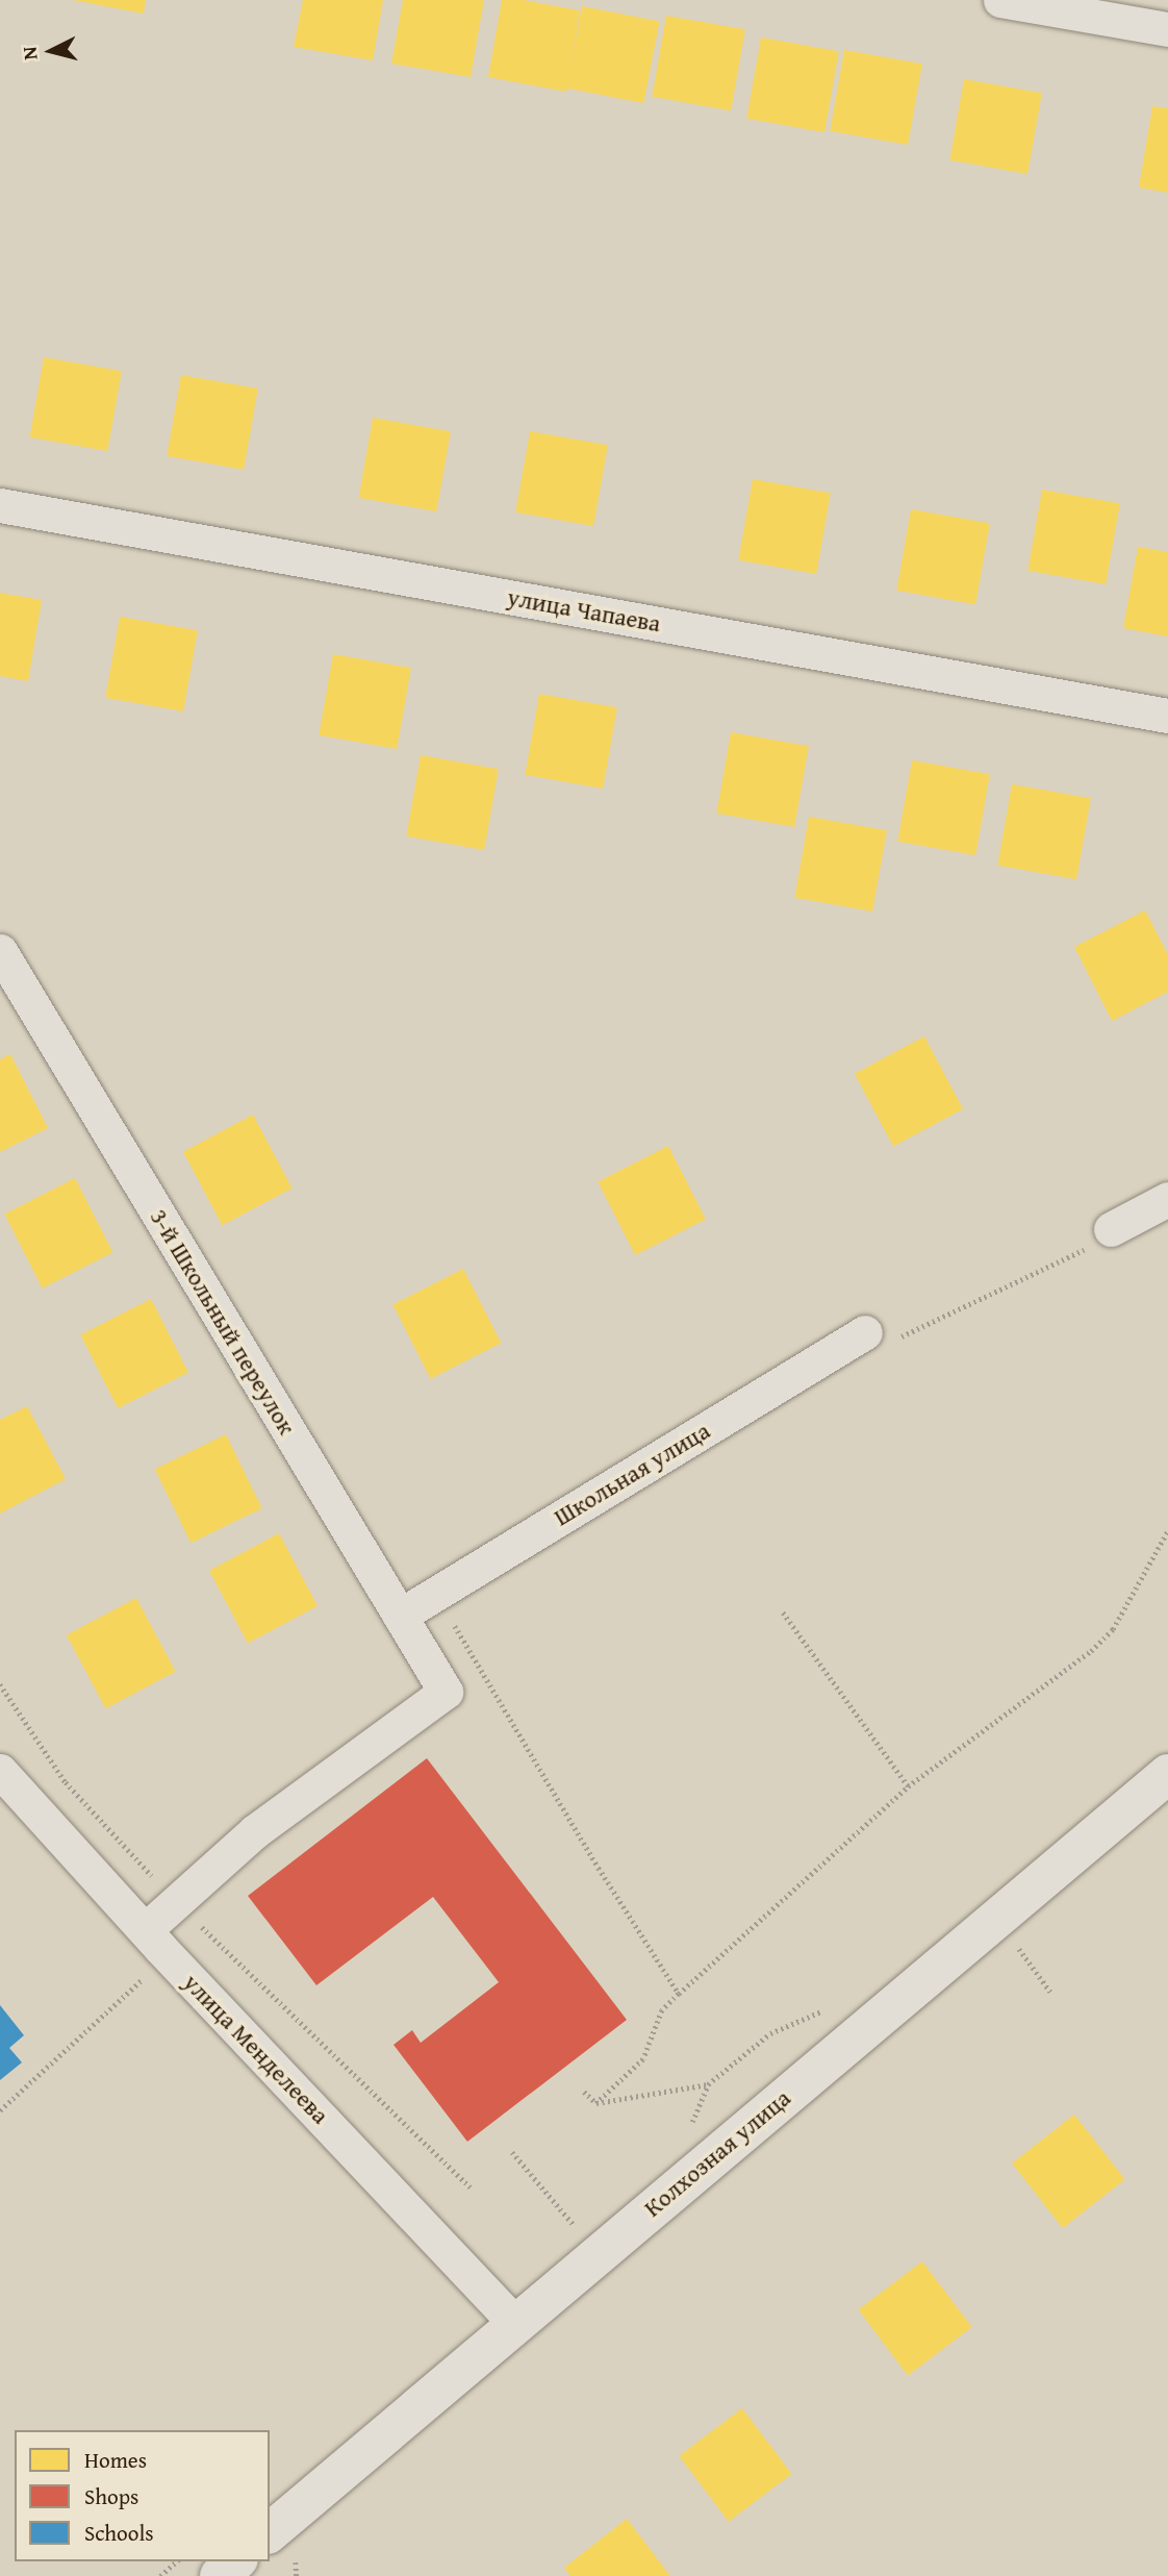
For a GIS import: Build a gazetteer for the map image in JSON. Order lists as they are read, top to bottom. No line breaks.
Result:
{"streets":{"main road":["Колхозная улица"],"street":["улица Чапаева","3-й Школьный переулок","Школьная улица","улица Менделеева"]},"crossings":[["3-й Школьный переулок","Школьная улица"],["улица Менделеева","Колхозная улица"]],"legend":["Homes","Shops","Schools"],"north":"left"}
